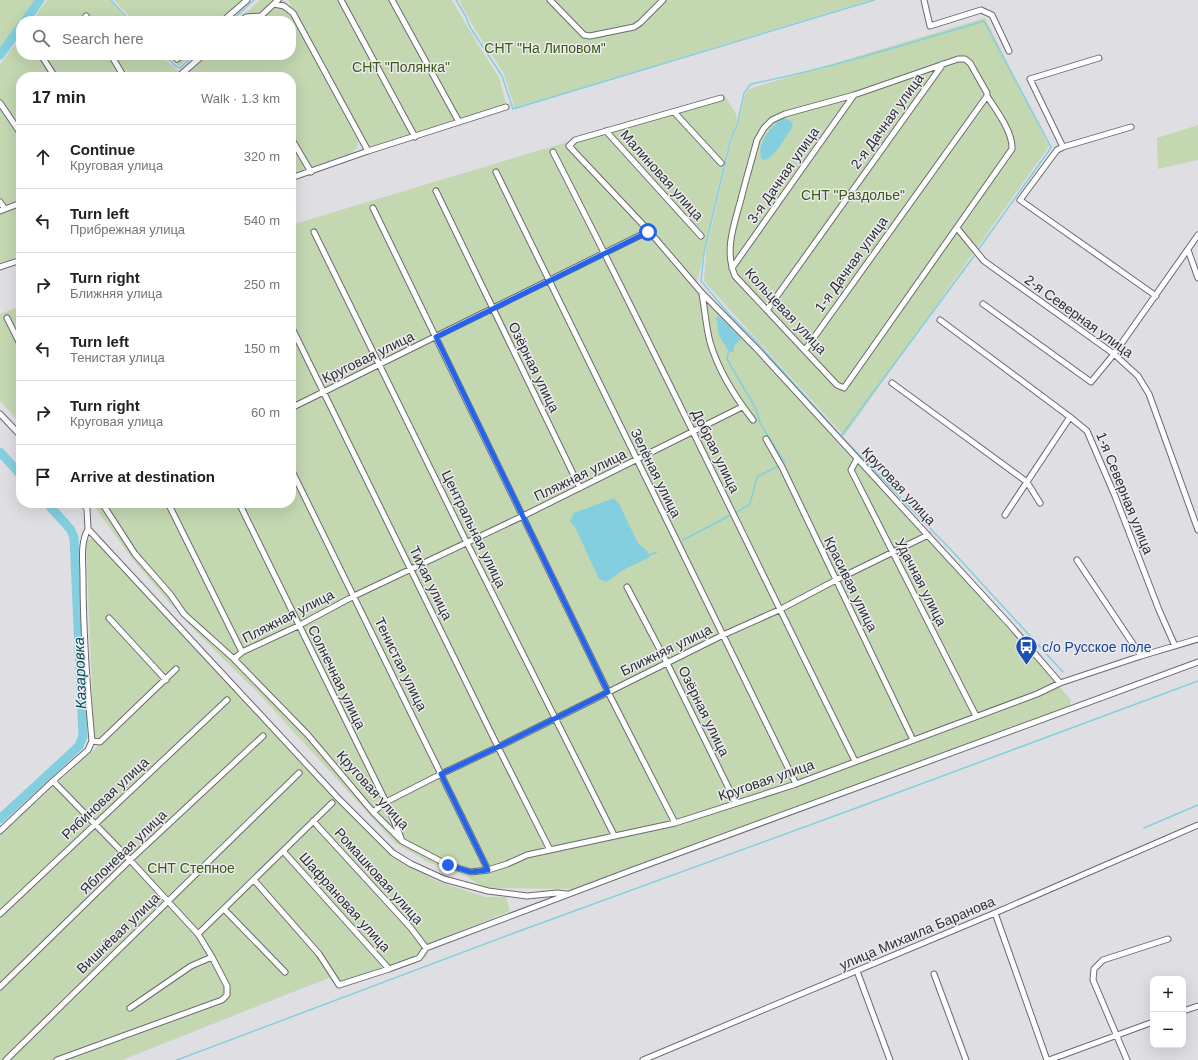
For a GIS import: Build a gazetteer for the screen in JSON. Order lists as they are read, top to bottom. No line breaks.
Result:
{"streets":{"street":["2-я Дачная улица","Малиновая улица","3-я Дачная улица","1-я Дачная улица","Кольцевая улица","2-я Северная улица","Круговая улица","Озёрная улица","Добрая улица","Зелёная улица","Пляжная улица","1-я Северная улица","Центральная улица","Удачная улица","Тихая улица","Красивая улица","Ближняя улица","Тенистая улица","Солнечная улица","Рябиновая улица","Яблоневая улица","Ромашковая улица","Шафрановая улица","Вишнёвая улица","улица Михаила Баранова"]},"crossings":[["2-я Дачная улица","Кольцевая улица"],["Малиновая улица","Круговая улица"],["3-я Дачная улица","Кольцевая улица"],["1-я Дачная улица","Кольцевая улица"],["Кольцевая улица","2-я Северная улица"],["Круговая улица","Озёрная улица"],["Круговая улица","Добрая улица"],["Круговая улица","Зелёная улица"],["Круговая улица","Пляжная улица"],["Круговая улица","Центральная улица"],["Круговая улица","Удачная улица"],["Круговая улица","Тихая улица"],["Круговая улица","Красивая улица"],["Круговая улица","Ближняя улица"],["Круговая улица","Тенистая улица"],["Круговая улица","Солнечная улица"],["Озёрная улица","Пляжная улица"],["Озёрная улица","Ближняя улица"],["Добрая улица","Пляжная улица"],["Добрая улица","Ближняя улица"],["Зелёная улица","Пляжная улица"],["Зелёная улица","Ближняя улица"],["Пляжная улица","Центральная улица"],["Пляжная улица","Тихая улица"],["Пляжная улица","Тенистая улица"],["Пляжная улица","Солнечная улица"],["Центральная улица","Ближняя улица"],["Удачная улица","Ближняя улица"],["Тихая улица","Ближняя улица"],["Красивая улица","Ближняя улица"],["Ближняя улица","Тенистая улица"],["Ближняя улица","Солнечная улица"]],"water":["Казаровка"],"parks":["СНТ \"На Липовом\"","СНТ \"Полянка\"","СНТ \"Раздолье\"","СНТ Степное"],"places":{"bus stop":["с/о Русское поле"]},"page":{"search":"Search here","heading":["17 min","Walk · 1.3 km"],"list":[["Continue","Круговая улица","320 m"],["Turn left","Прибрежная улица","540 m"],["Turn right","Ближняя улица","250 m"],["Turn left","Тенистая улица","150 m"],["Turn right","Круговая улица","60 m"],"Arrive at destination"],"map_buttons":["+","−"]}}
